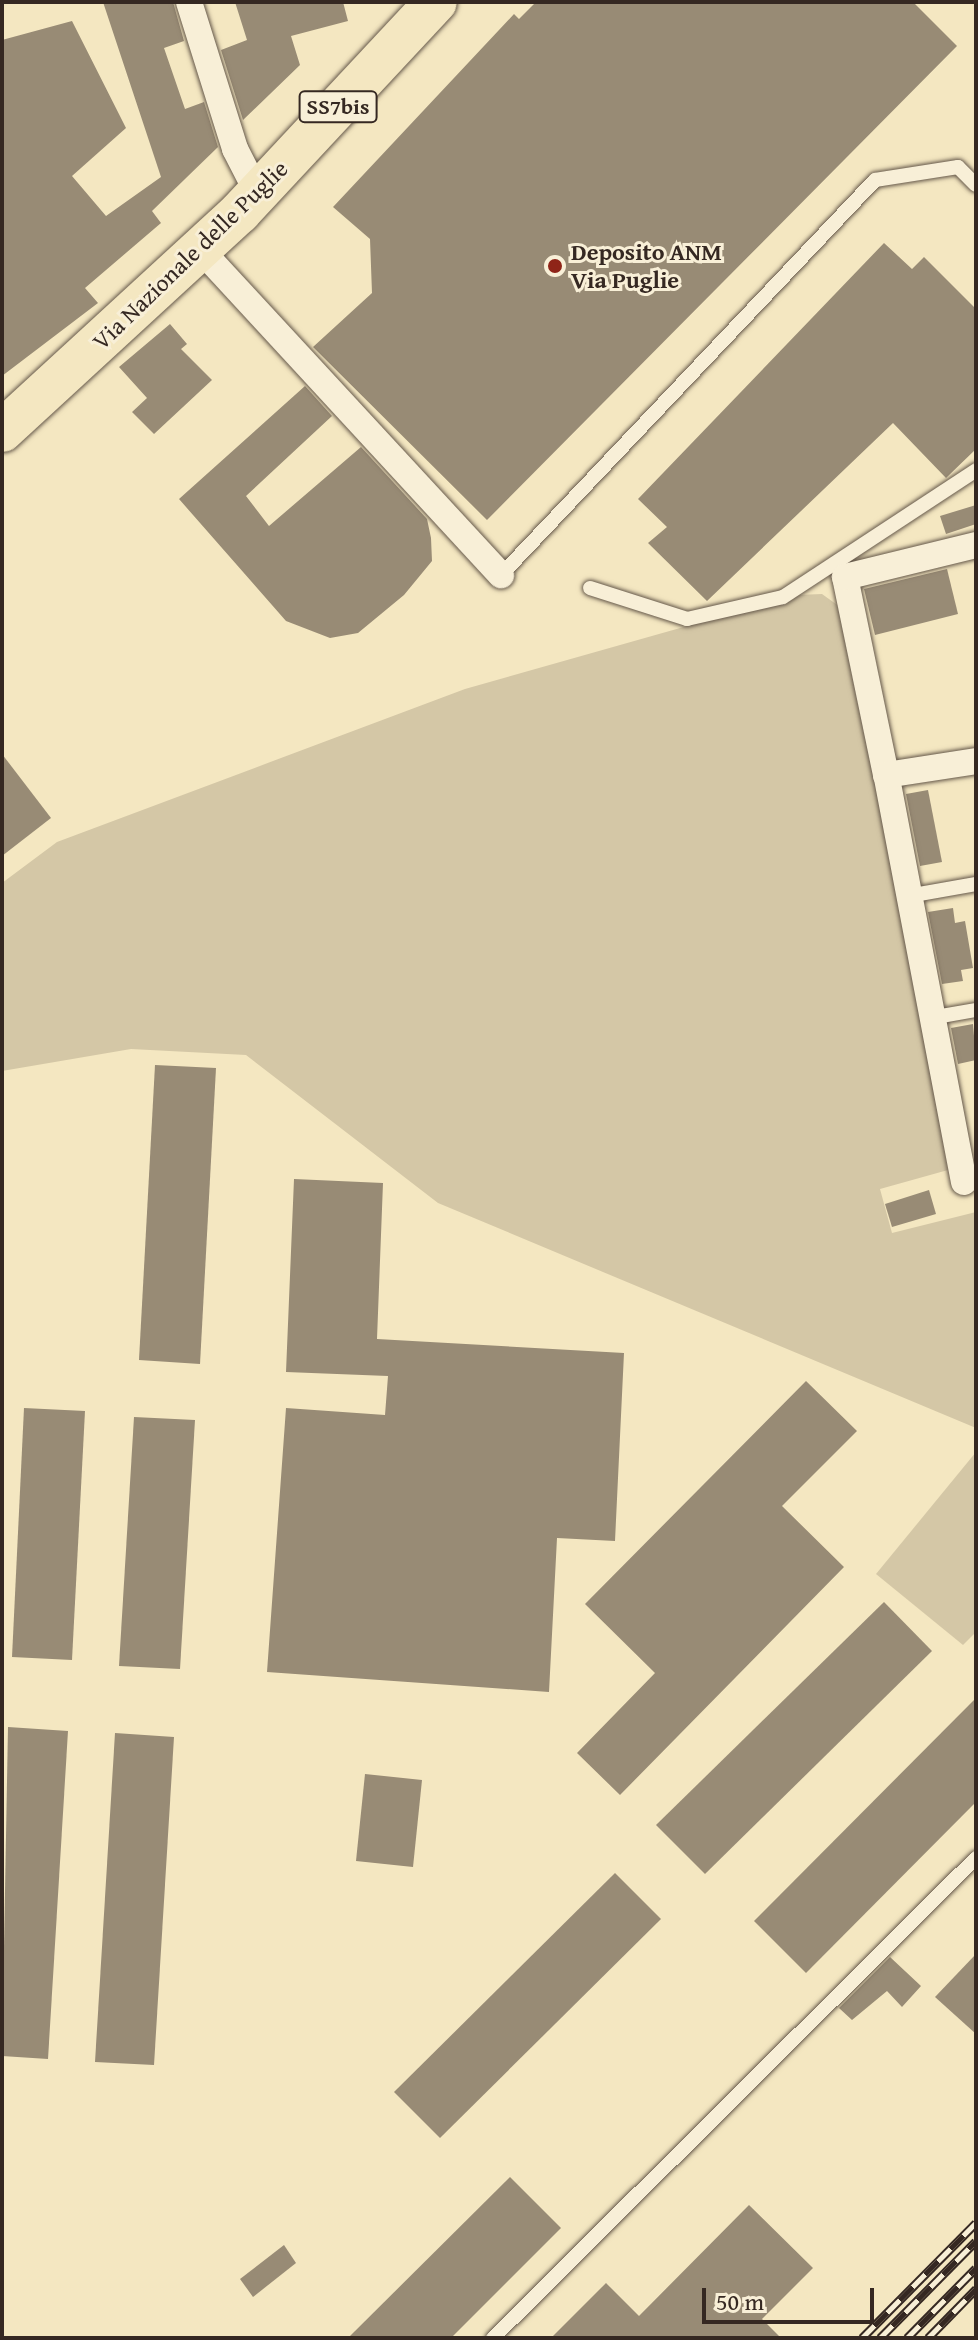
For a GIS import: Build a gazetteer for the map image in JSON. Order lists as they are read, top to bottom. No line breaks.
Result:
{"streets":{"main road":["SS7bis","Via Nazionale delle Puglie"]},"places":["Deposito ANM Via Puglie"],"scale_bar":"50 m"}
